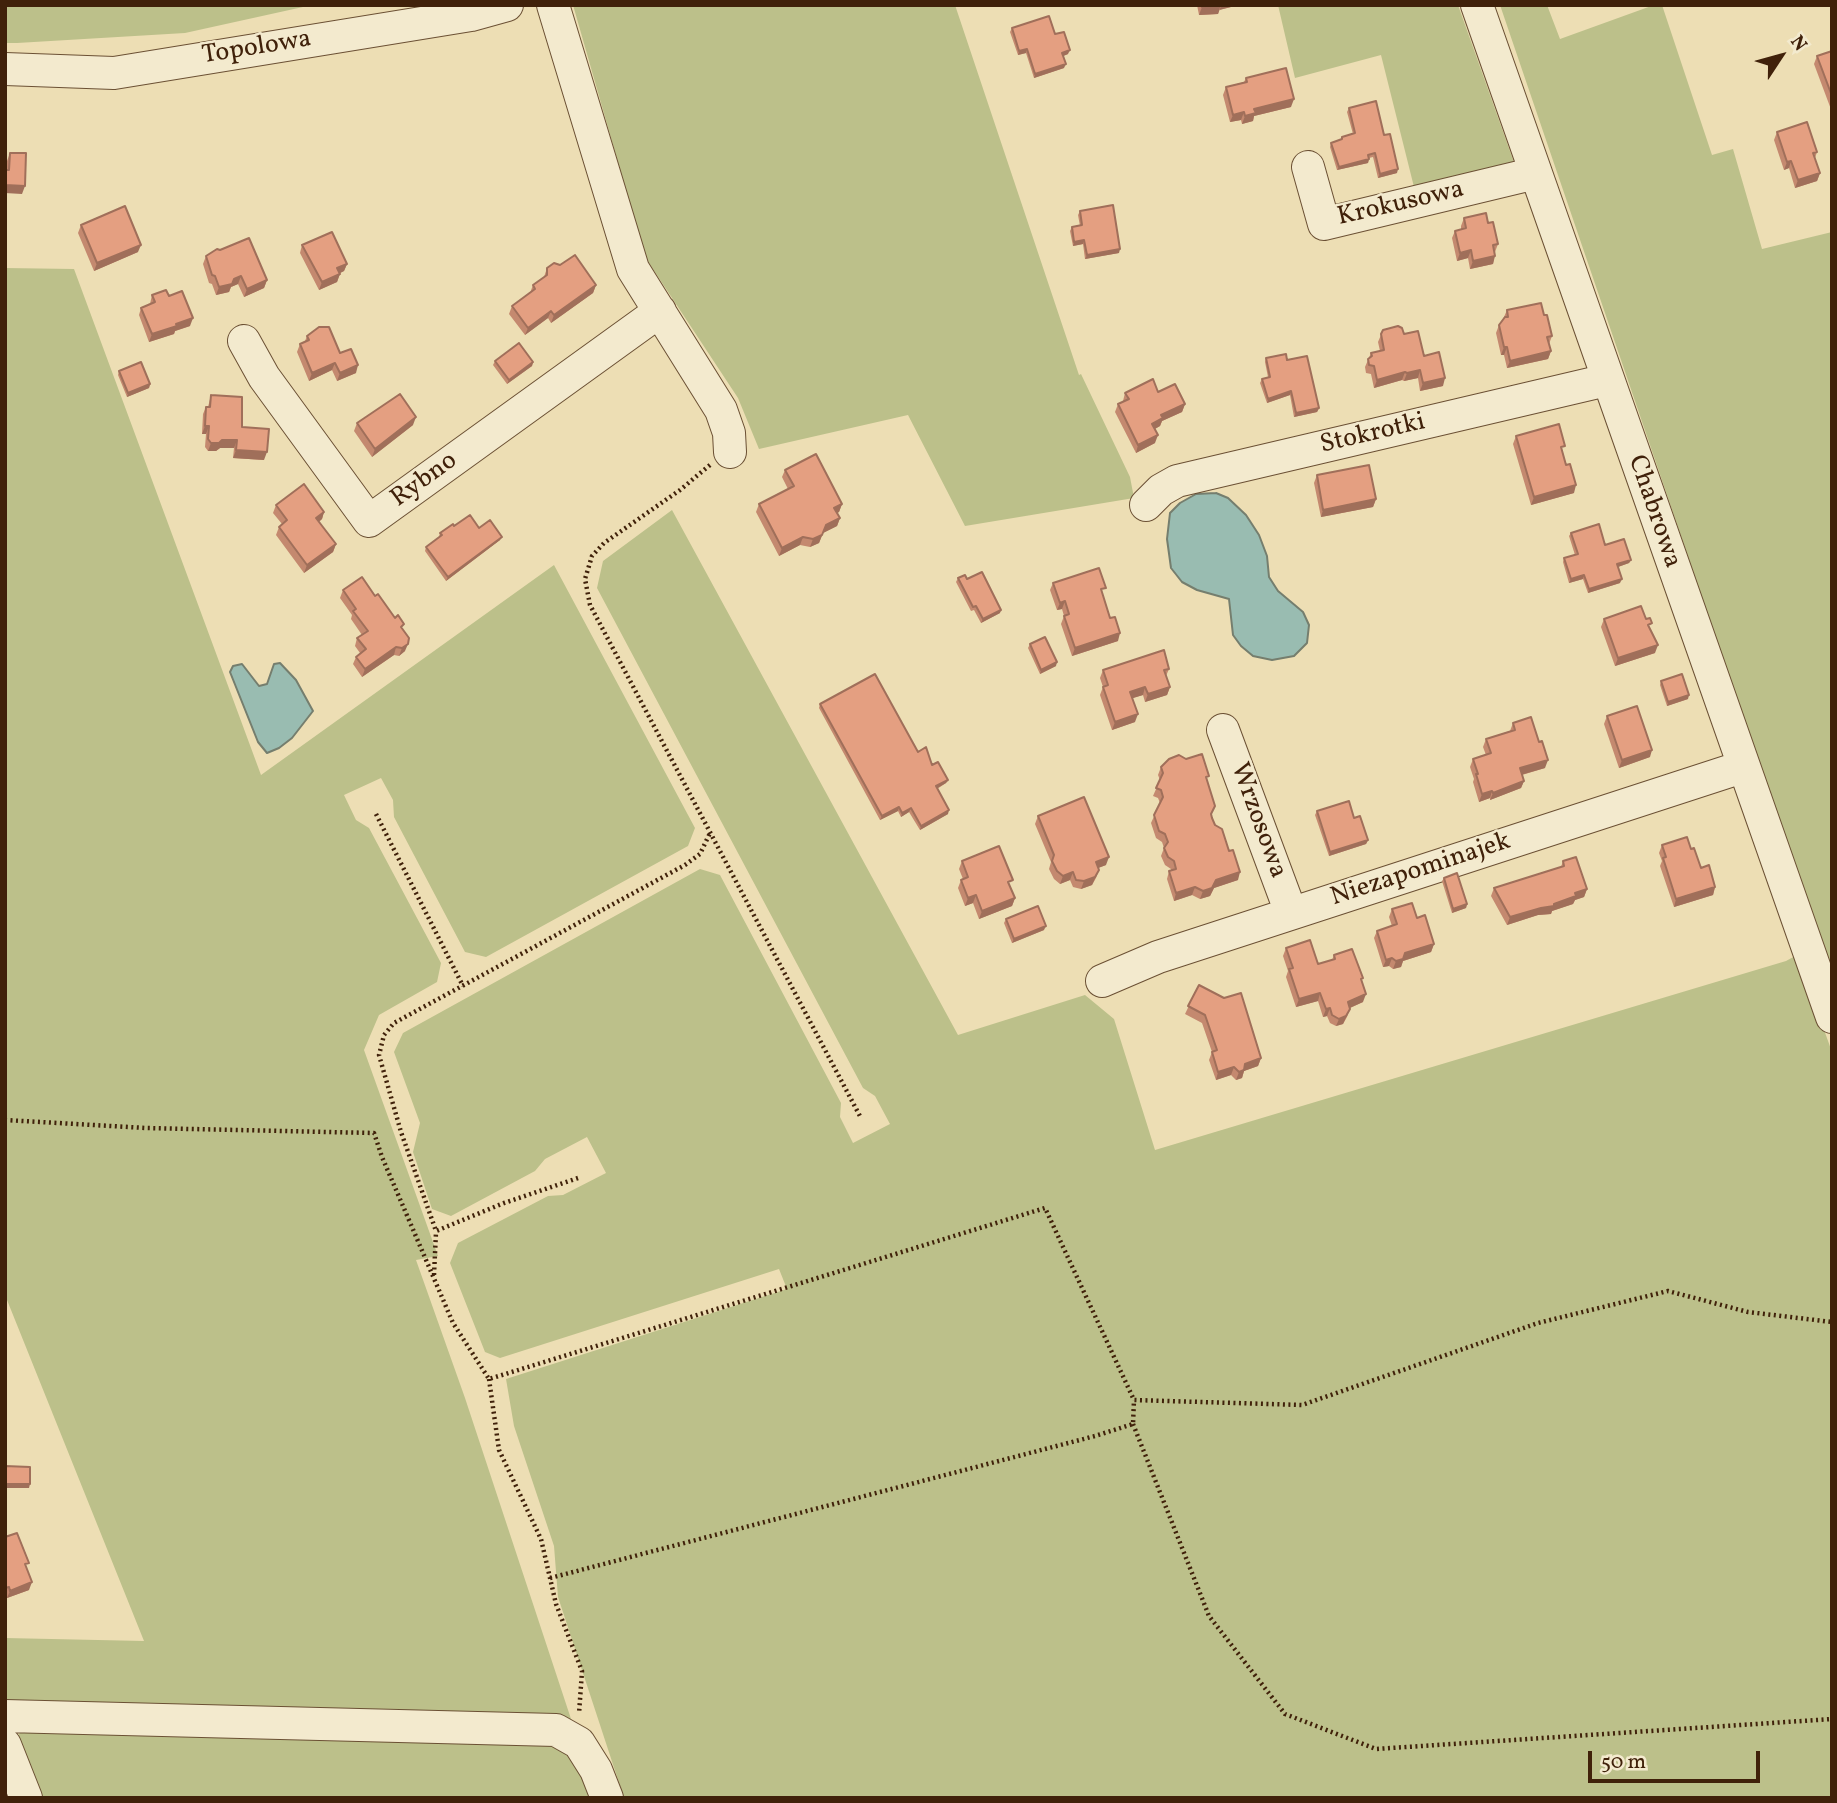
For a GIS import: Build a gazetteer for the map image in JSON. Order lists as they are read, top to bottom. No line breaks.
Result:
{"streets":{"street":["Topolowa","Krokusowa","Stokrotki","Rybno","Chabrowa","Wrzosowa","Niezapominajek"]},"crossings":[["Krokusowa","Chabrowa"],["Stokrotki","Chabrowa"],["Chabrowa","Niezapominajek"],["Wrzosowa","Niezapominajek"]],"scale_bar":"50 m","north":"top right"}
